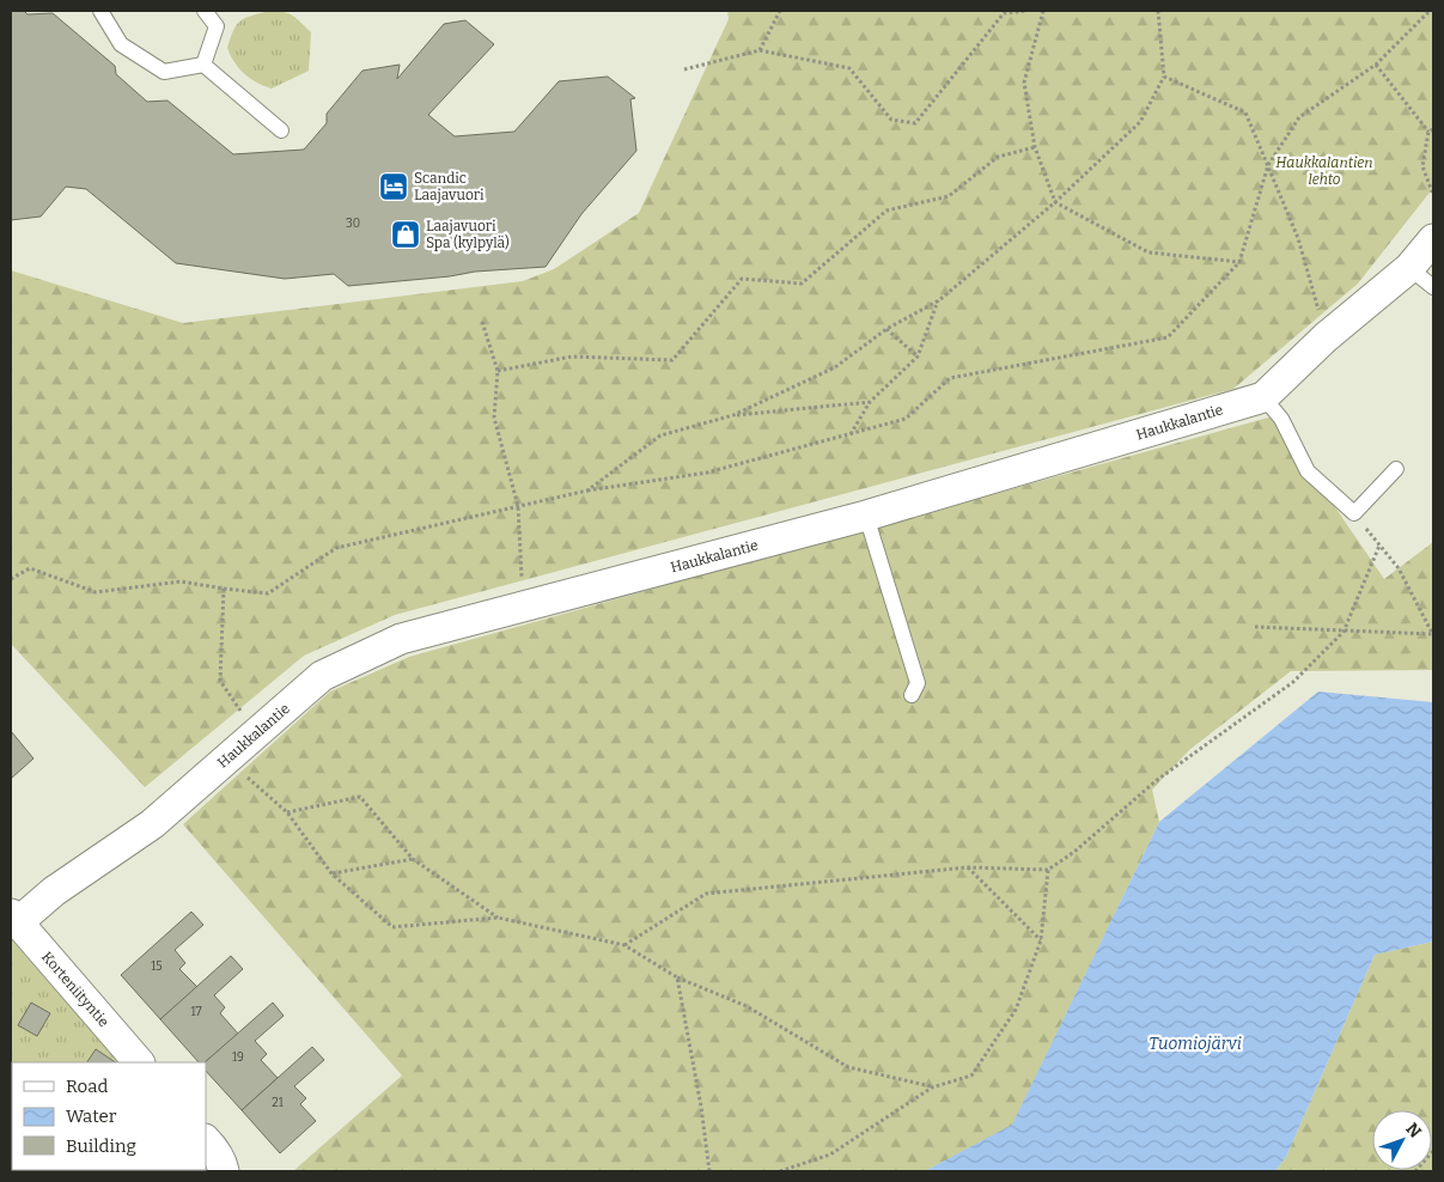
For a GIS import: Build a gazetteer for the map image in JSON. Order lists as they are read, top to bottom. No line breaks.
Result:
{"streets":{"street":["Haukkalantie","Korteniityntie"]},"crossings":[["Haukkalantie","Korteniityntie"]],"water":["Tuomiojärvi"],"parks":["Haukkalantien lehto"],"places":{"hotel":["Scandic Laajavuori"],"shop":["Laajavuori Spa (kylpylä)"]},"house_numbers":["30","15","17","19","21"],"legend":["Road","Water","Building"],"north":"top right"}
